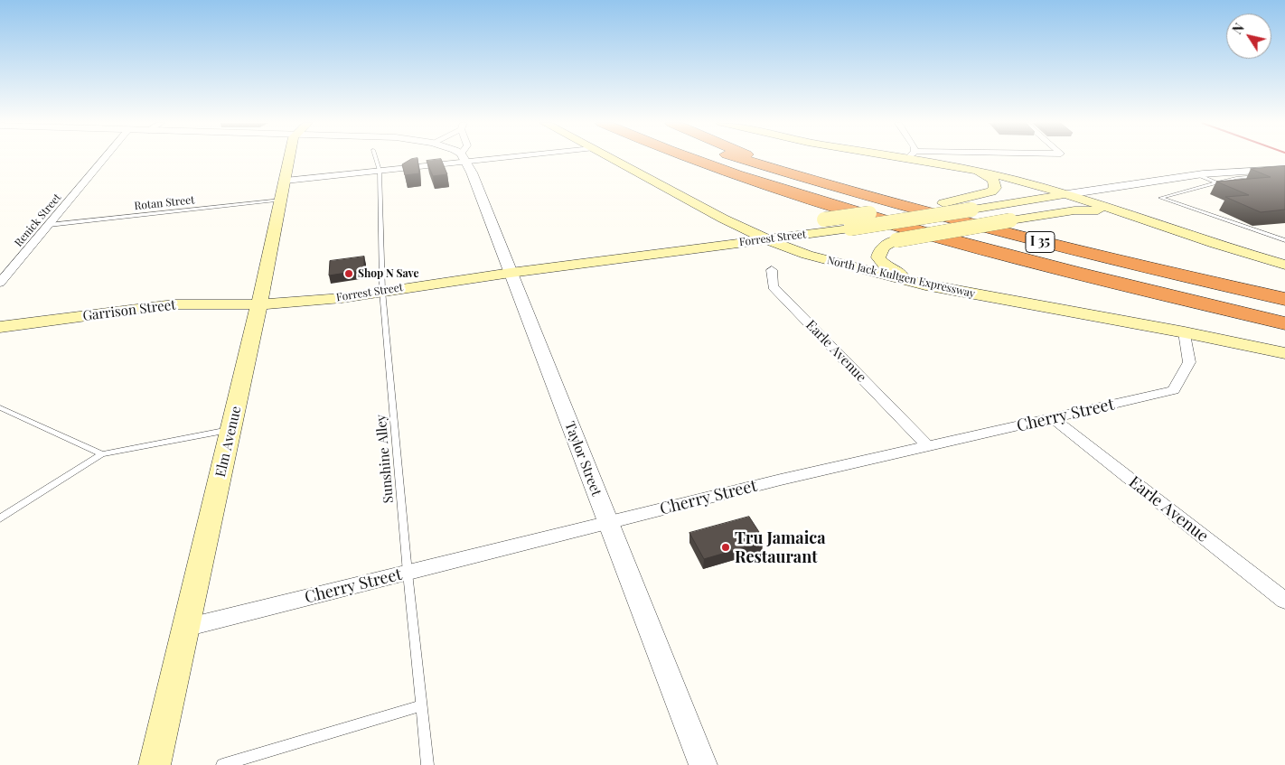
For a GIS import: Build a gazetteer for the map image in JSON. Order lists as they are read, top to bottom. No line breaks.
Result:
{"streets":{"highway":["I 35"],"main road":["Forrest Street","North Jack Kultgen Expressway","Garrison Street","Elm Avenue"],"street":["Renick Street","Earle Avenue","Cherry Street","Taylor Street"],"lane":["Rotan Street","Sunshine Alley"]},"crossings":[["Rotan Street","Renick Street"],["Rotan Street","Elm Avenue"],["Forrest Street","North Jack Kultgen Expressway"],["Forrest Street","Garrison Street"],["Forrest Street","Elm Avenue"],["Forrest Street","Sunshine Alley"],["Forrest Street","Taylor Street"],["North Jack Kultgen Expressway","Cherry Street"],["Garrison Street","Elm Avenue"],["Earle Avenue","Cherry Street"],["Cherry Street","Elm Avenue"],["Cherry Street","Sunshine Alley"],["Cherry Street","Taylor Street"]],"places":["Shop N Save","Tru Jamaica Restaurant"],"north":"top left"}
